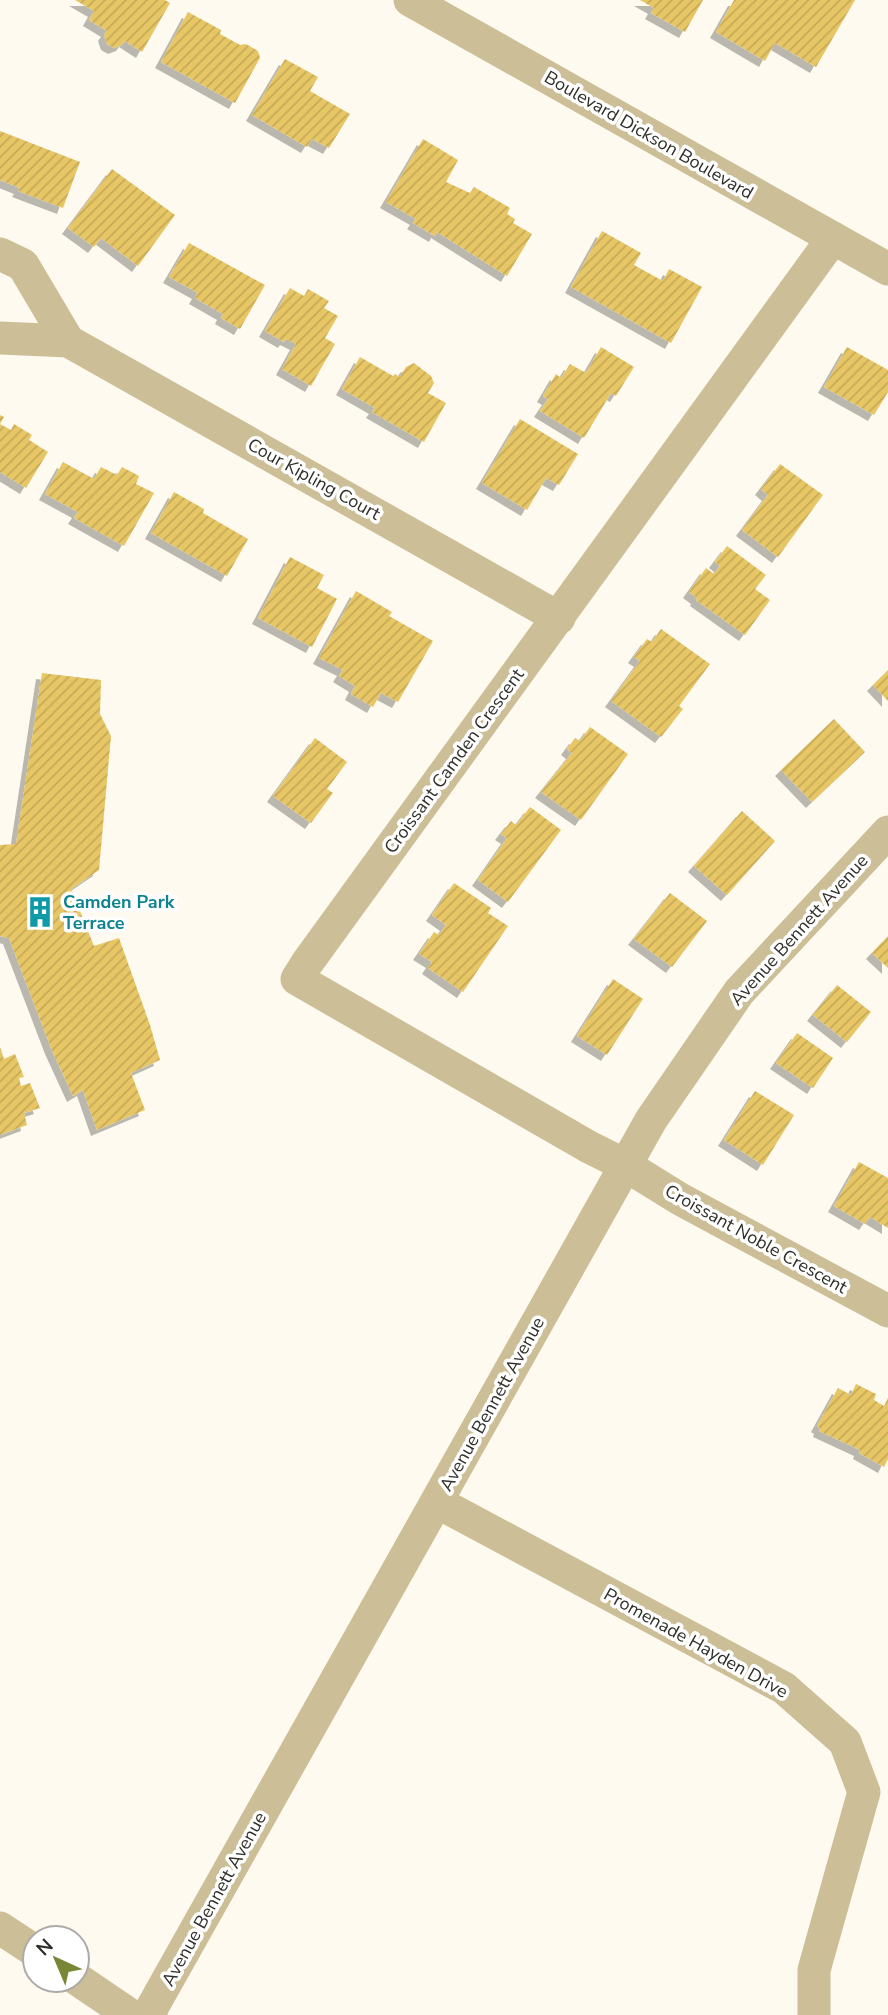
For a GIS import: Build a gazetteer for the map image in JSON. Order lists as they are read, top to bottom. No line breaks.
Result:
{"streets":{"street":["Boulevard Dickson Boulevard","Cour Kipling Court","Croissant Camden Crescent","Avenue Bennett Avenue","Croissant Noble Crescent","Promenade Hayden Drive"]},"crossings":[["Boulevard Dickson Boulevard","Croissant Camden Crescent"],["Cour Kipling Court","Croissant Camden Crescent"],["Croissant Camden Crescent","Avenue Bennett Avenue"],["Croissant Camden Crescent","Croissant Noble Crescent"],["Avenue Bennett Avenue","Croissant Noble Crescent"],["Avenue Bennett Avenue","Promenade Hayden Drive"]],"places":{"building":["Camden Park Terrace"]},"north":"top left"}
